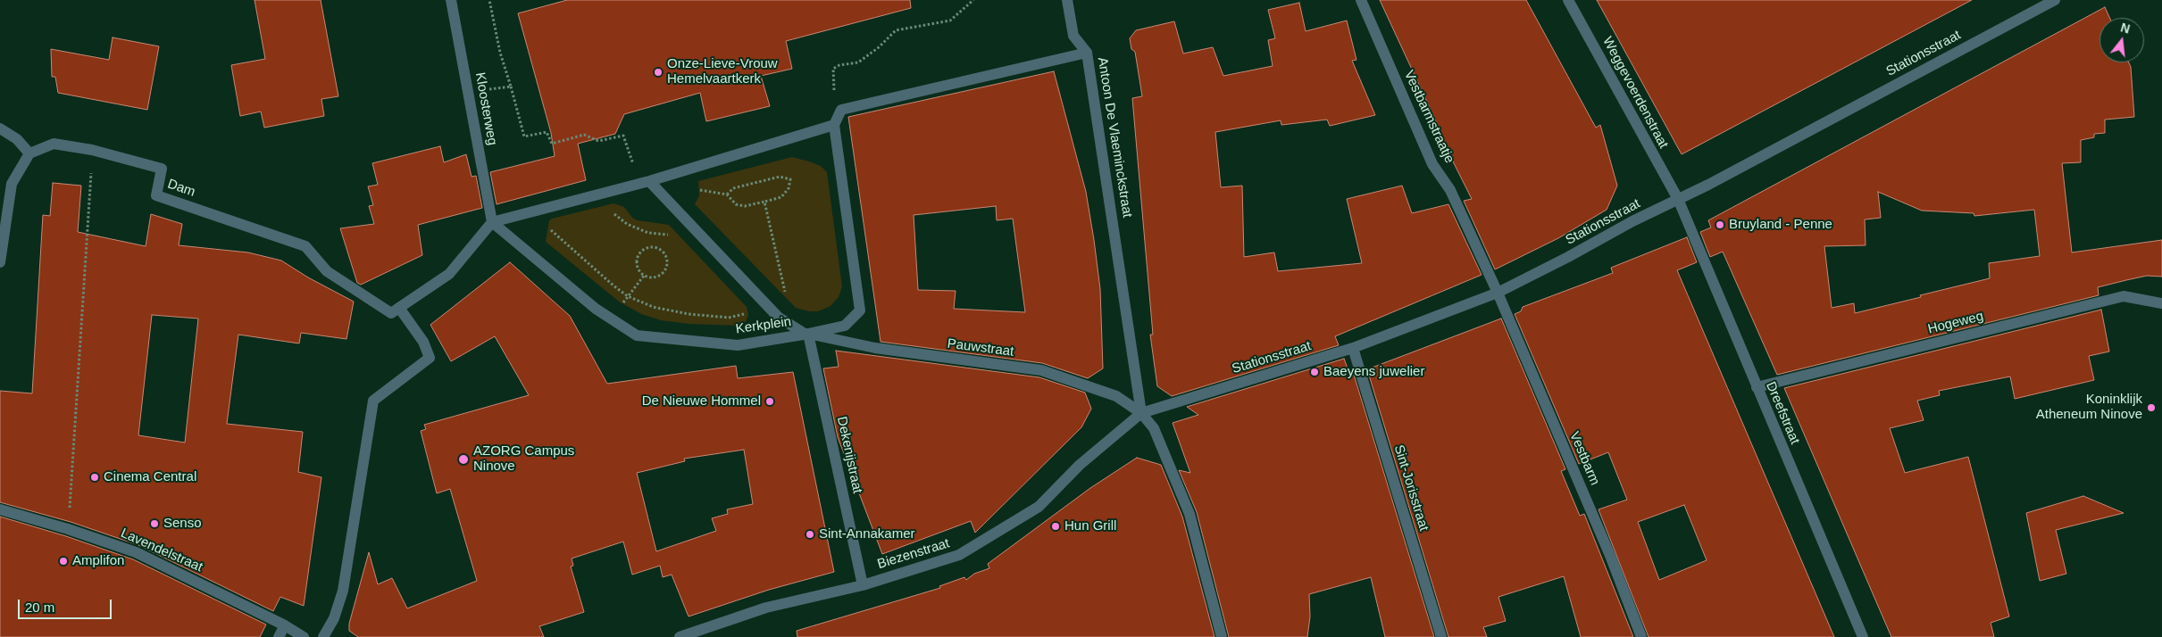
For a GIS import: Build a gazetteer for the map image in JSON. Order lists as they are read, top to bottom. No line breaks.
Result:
{"streets":{"street":["Stationsstraat","Weggevoerdenstraat","Kloosterweg","Vestbarmstraatje","Antoon De Vlaeminckstraat","Dam","Hogeweg","Kerkplein","Pauwstraat","Dreefstraat","Dekenijstraat","Vestbarm","Sint-Jorisstraat","Lavendelstraat","Biezenstraat"]},"crossings":[["Stationsstraat","Weggevoerdenstraat"],["Stationsstraat","Vestbarmstraatje"],["Stationsstraat","Antoon De Vlaeminckstraat"],["Stationsstraat","Pauwstraat"],["Stationsstraat","Dreefstraat"],["Stationsstraat","Vestbarm"],["Stationsstraat","Sint-Jorisstraat"],["Stationsstraat","Biezenstraat"],["Weggevoerdenstraat","Dreefstraat"],["Kloosterweg","Kerkplein"],["Vestbarmstraatje","Vestbarm"],["Antoon De Vlaeminckstraat","Kerkplein"],["Antoon De Vlaeminckstraat","Pauwstraat"],["Antoon De Vlaeminckstraat","Biezenstraat"],["Hogeweg","Dreefstraat"],["Kerkplein","Pauwstraat"],["Kerkplein","Dekenijstraat"],["Pauwstraat","Dekenijstraat"],["Pauwstraat","Biezenstraat"],["Dekenijstraat","Biezenstraat"]],"places":["Onze-Lieve-Vrouw Hemelvaartkerk","Bruyland - Penne","Baeyens juwelier","De Nieuwe Hommel","Koninklijk Atheneum Ninove","AZORG Campus Ninove","Cinema Central","Senso","Hun Grill","Sint-Annakamer","Amplifon"],"scale_bar":"20 m","north":"top"}
